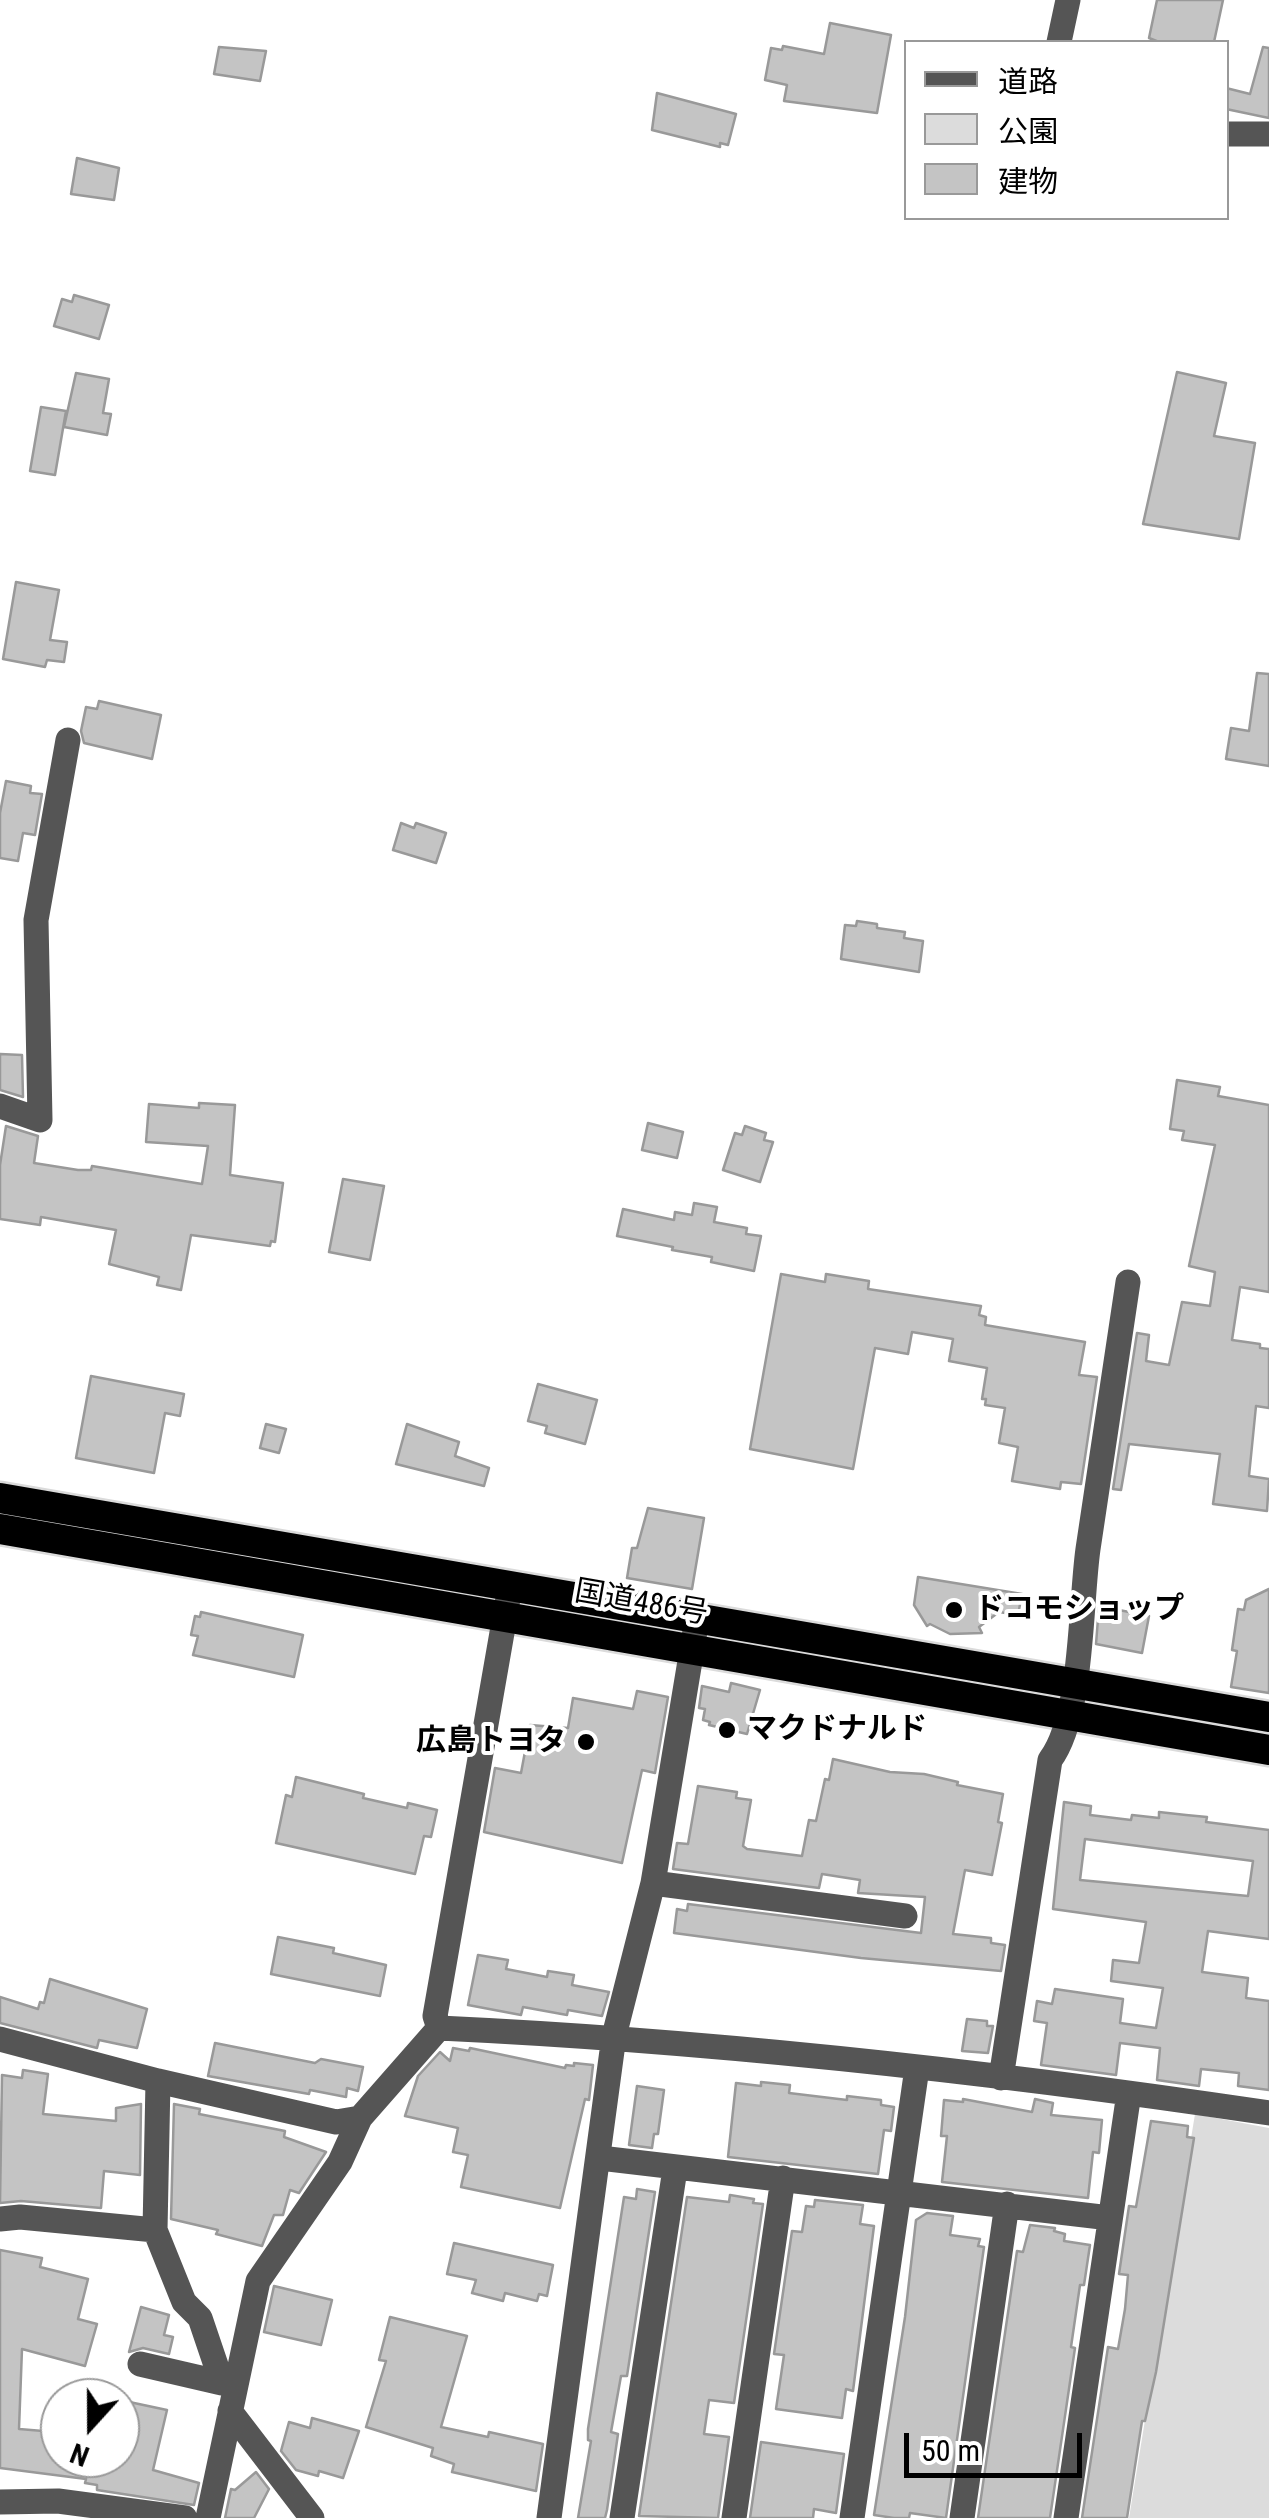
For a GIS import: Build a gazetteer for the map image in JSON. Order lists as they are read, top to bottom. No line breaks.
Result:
{"streets":{"highway":["国道486号"]},"places":["ドコモショップ","マクドナルド","広島トヨタ"],"legend":["道路","公園","建物"],"scale_bar":"50 m","north":"bottom"}
